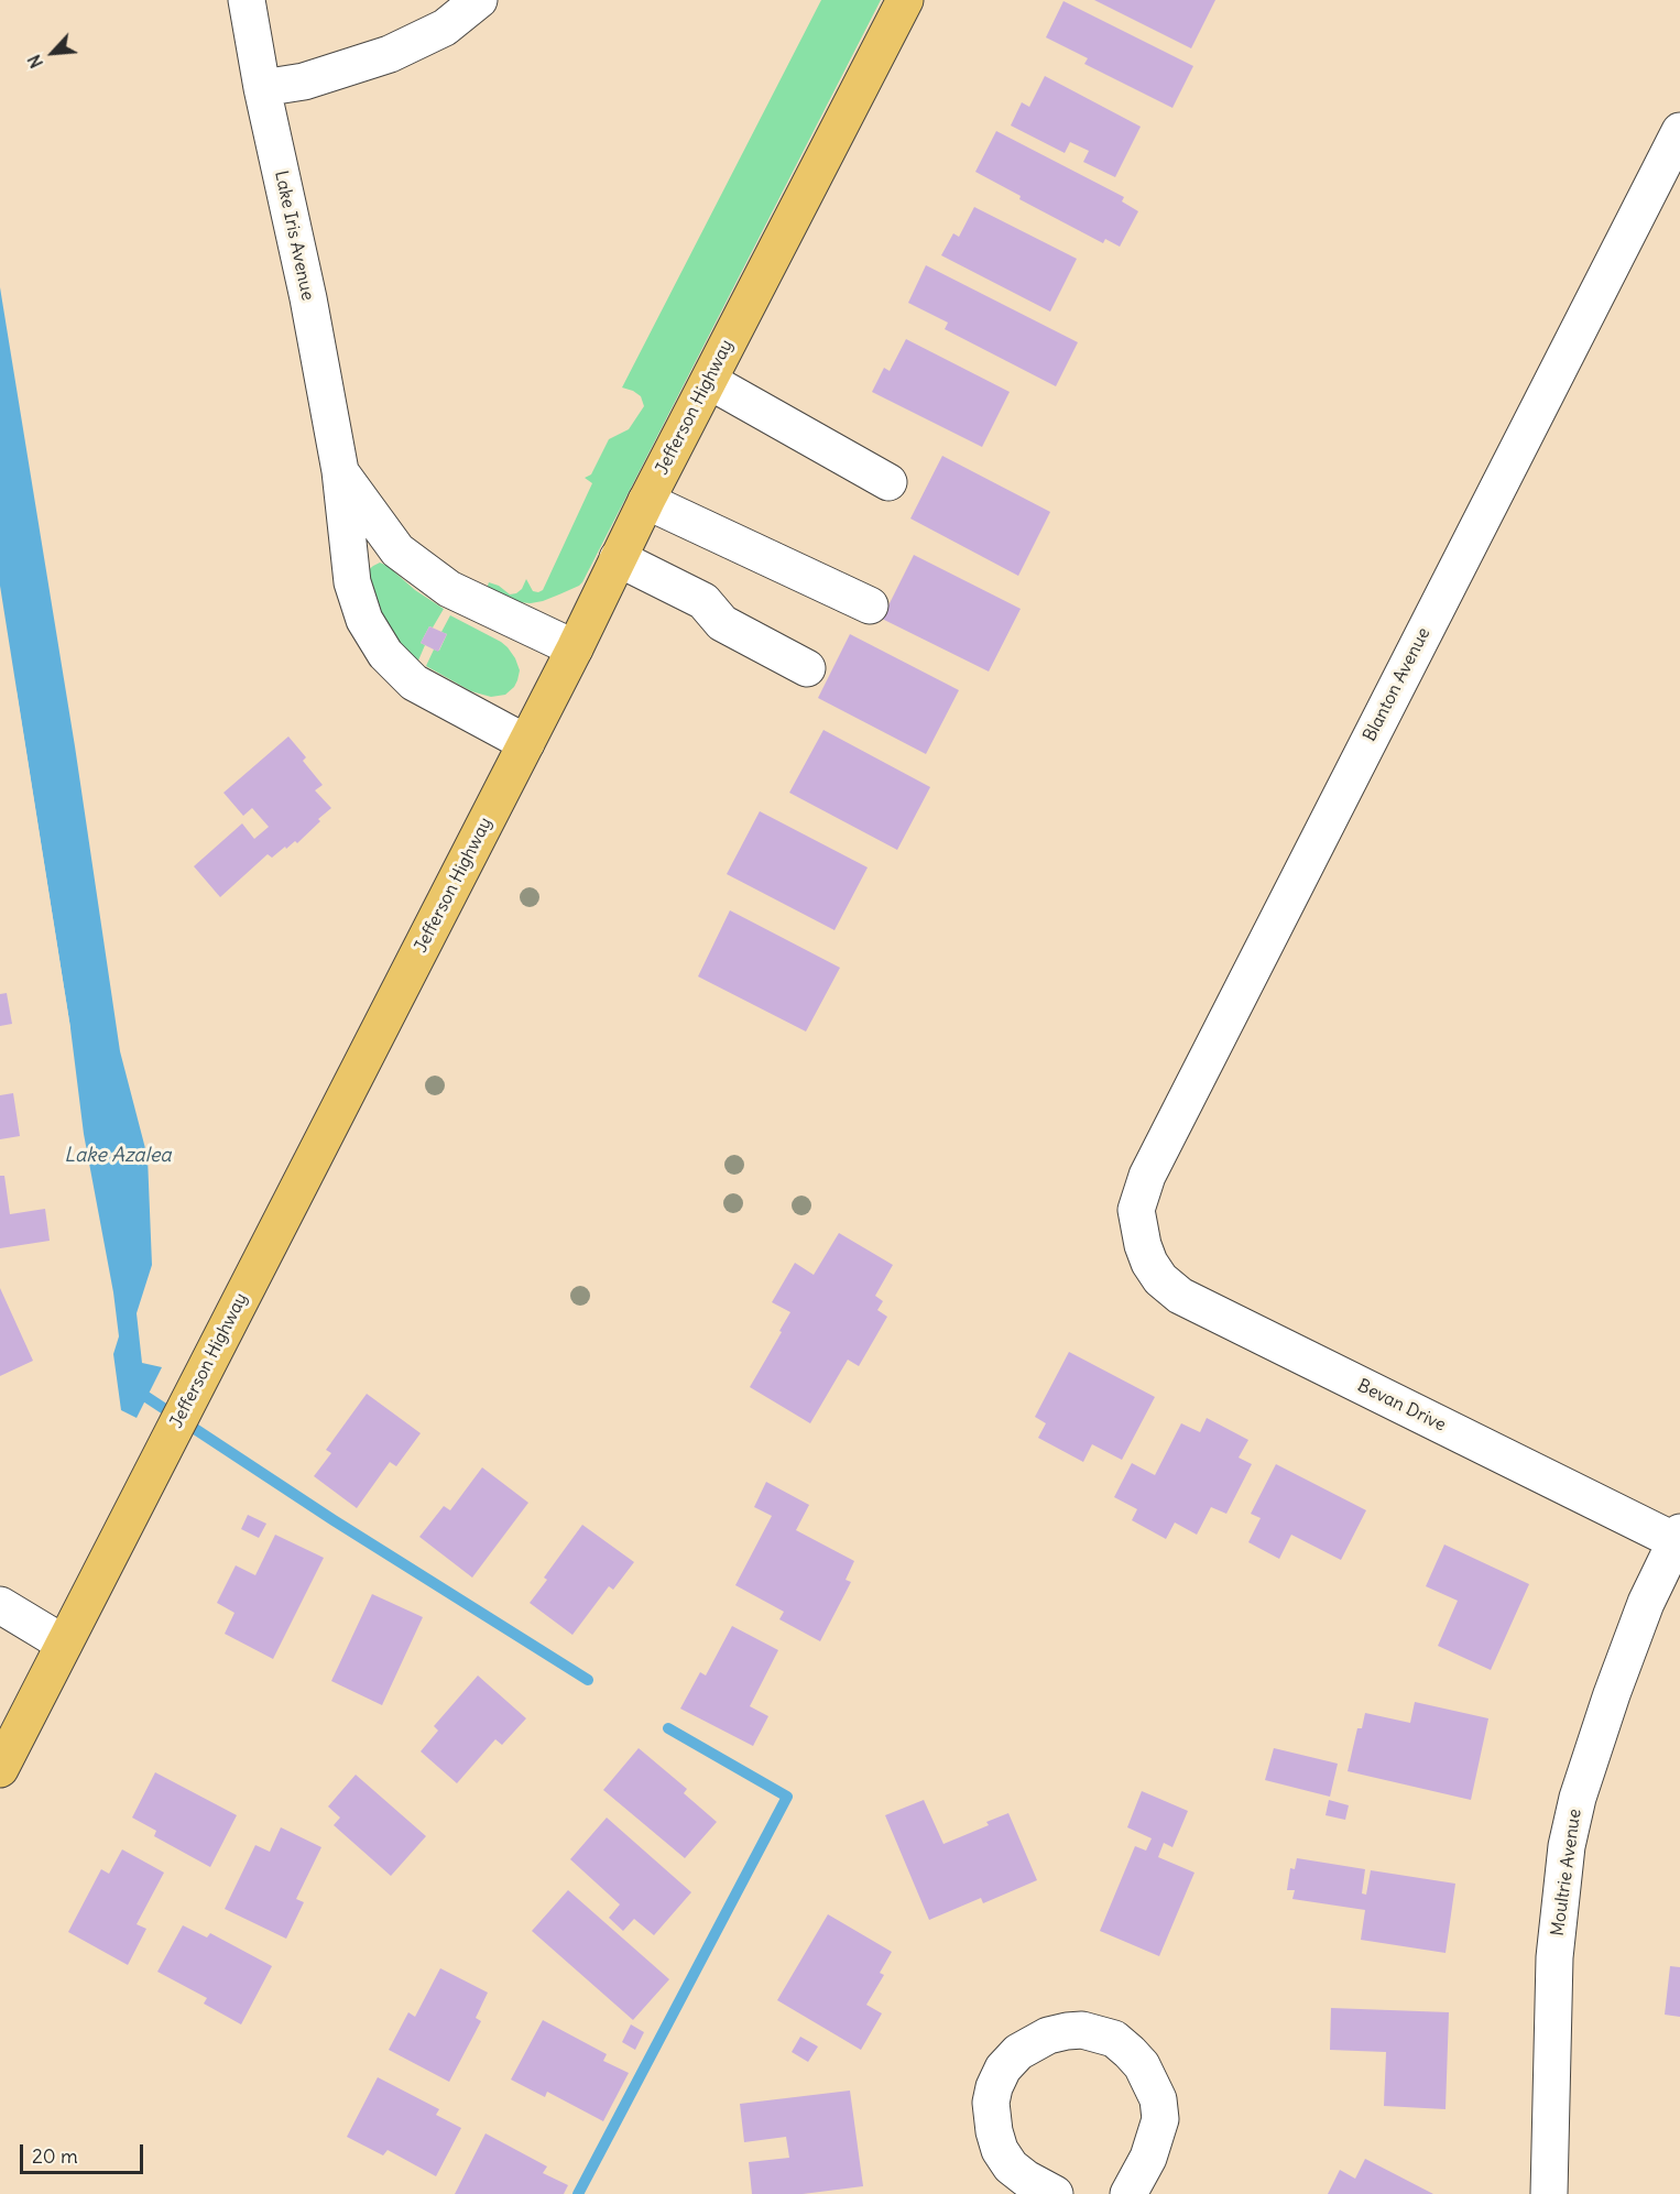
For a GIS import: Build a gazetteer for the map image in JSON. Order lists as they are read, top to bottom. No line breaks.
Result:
{"streets":{"main road":["Jefferson Highway"],"street":["Lake Iris Avenue","Blanton Avenue","Bevan Drive","Moultrie Avenue"]},"crossings":[["Lake Iris Avenue","Jefferson Highway"],["Blanton Avenue","Bevan Drive"],["Bevan Drive","Moultrie Avenue"]],"water":["Lake Azalea"],"scale_bar":"20 m","north":"bottom left"}
